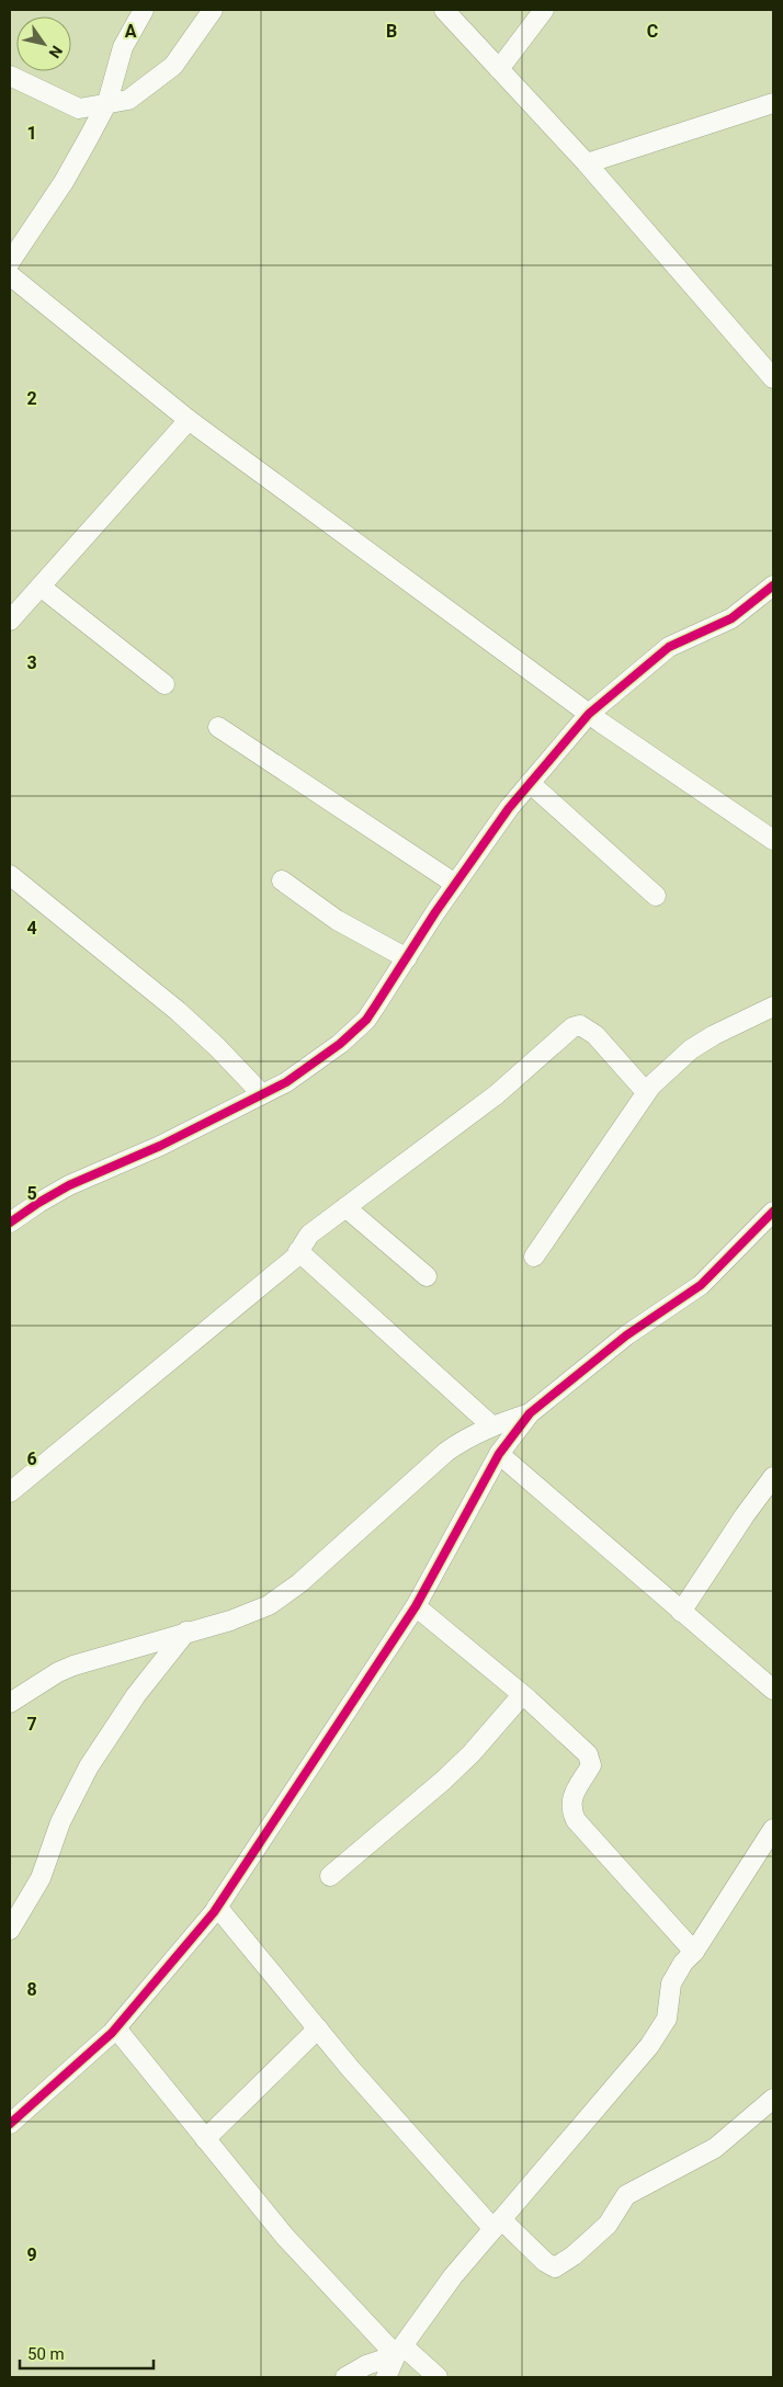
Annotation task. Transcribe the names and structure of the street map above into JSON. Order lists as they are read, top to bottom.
{
  "scale_bar": "50 m",
  "north": "bottom right",
  "grid": {
    "columns": ["A", "B", "C"],
    "rows": [
      "1",
      "2",
      "3",
      "4",
      "5",
      "6",
      "7",
      "8",
      "9"
    ]
  }
}
